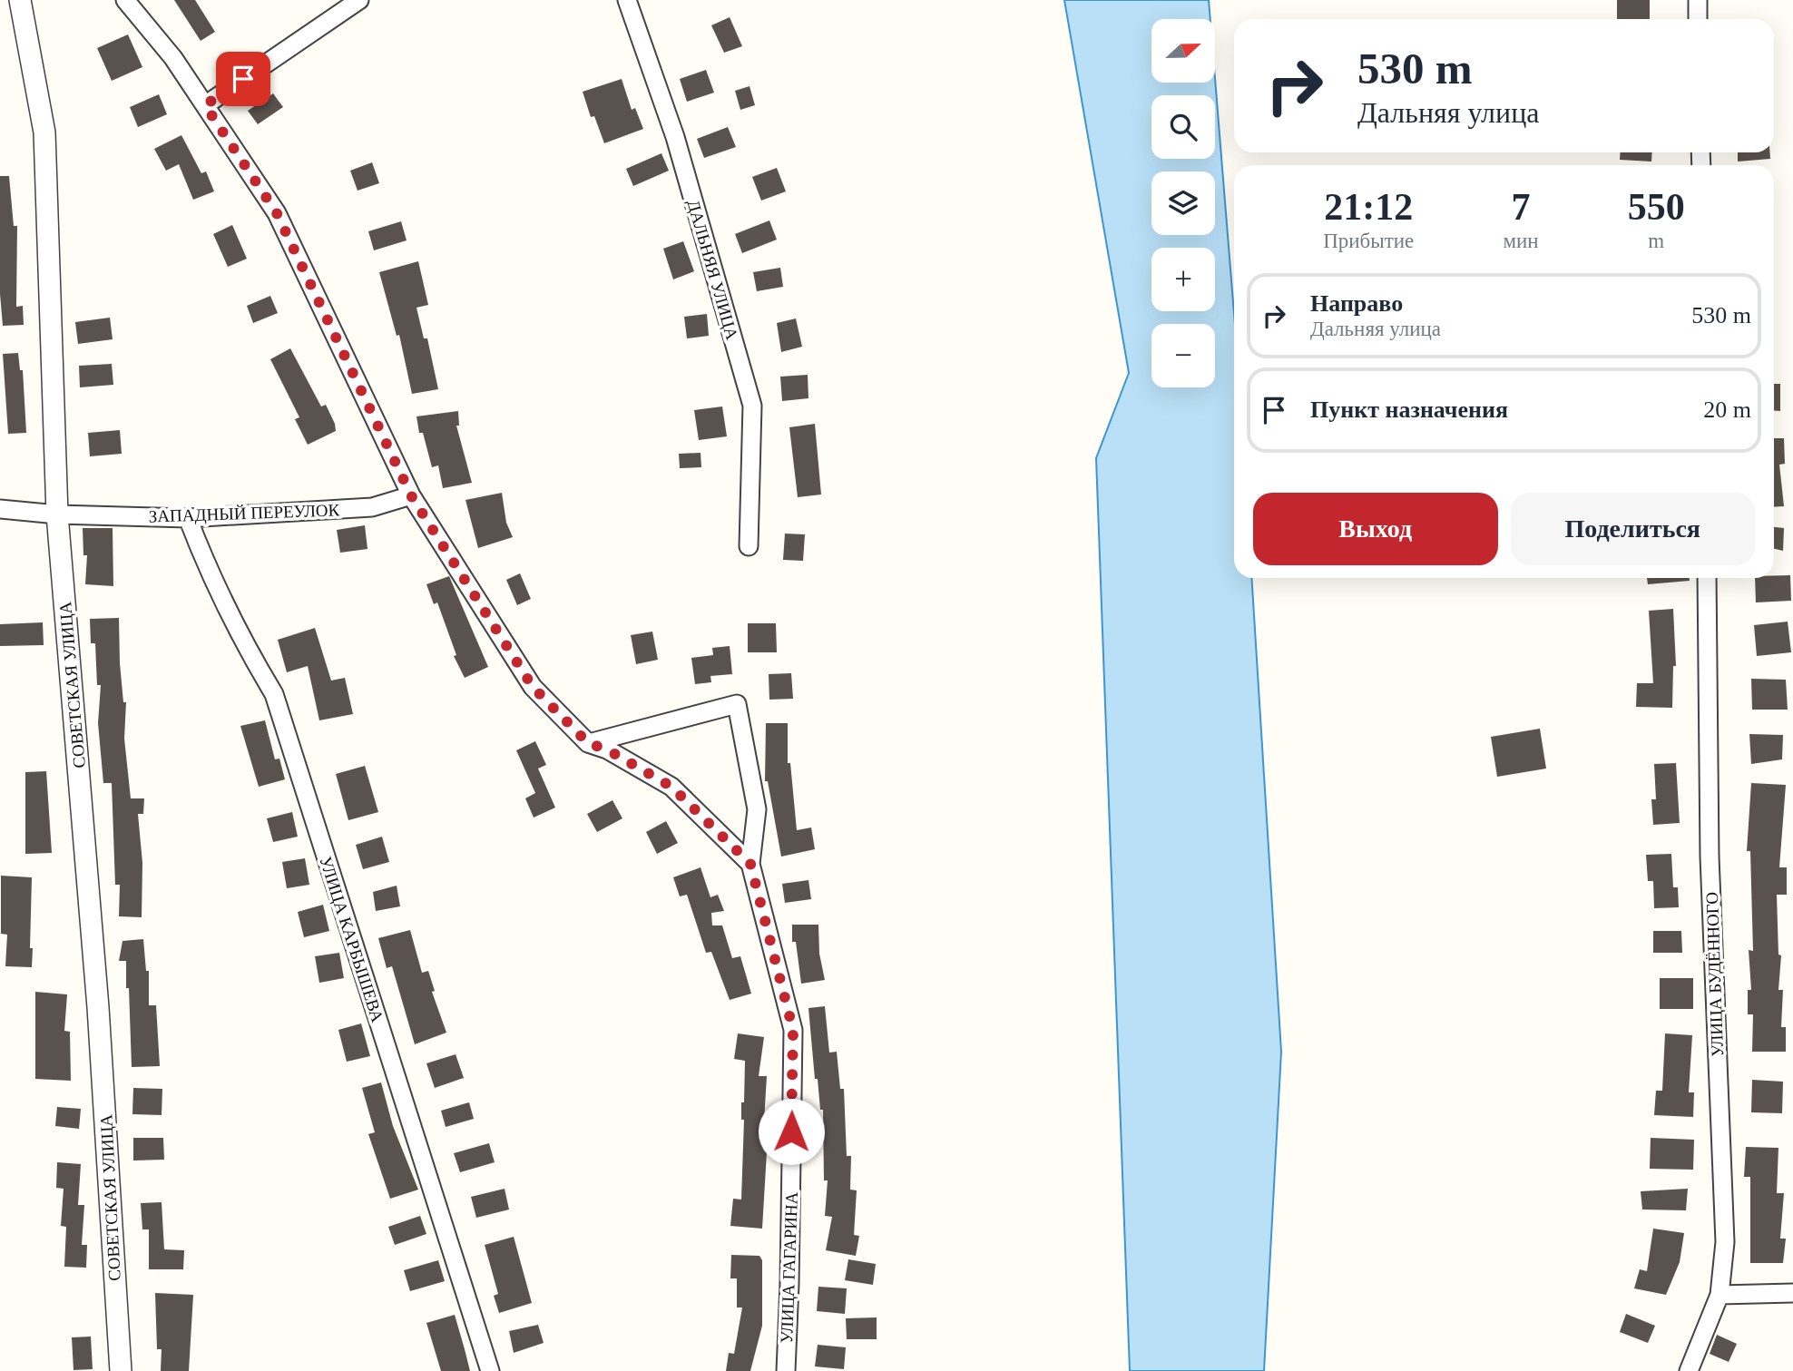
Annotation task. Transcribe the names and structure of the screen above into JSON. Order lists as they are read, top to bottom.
{
  "streets": {
    "street": [
      "ДАЛЬНЯЯ УЛИЦА",
      "ЗАПАДНЫЙ ПЕРЕУЛОК",
      "СОВЕТСКАЯ УЛИЦА",
      "УЛИЦА КАРБЫШЕВА",
      "УЛИЦА БУДЁННОГО",
      "УЛИЦА ГАГАРИНА"
    ]
  },
  "crossings": [
    ["ЗАПАДНЫЙ ПЕРЕУЛОК", "СОВЕТСКАЯ УЛИЦА"],
    ["ЗАПАДНЫЙ ПЕРЕУЛОК", "УЛИЦА КАРБЫШЕВА"]
  ],
  "north": "right",
  "page": {
    "map_buttons": ["+", "−"],
    "turn": ["530 m", "Дальняя улица"],
    "eta": [
      "21:12",
      "Прибытие",
      "7",
      "мин",
      "550",
      "m"
    ],
    "list": [
      {
        "name": "Направо",
        "note": "Дальняя улица",
        "value": "530 m"
      },
      {
        "name": "Пункт назначения",
        "value": "20 m"
      }
    ],
    "buttons": ["Выход", "Поделиться"]
  }
}
